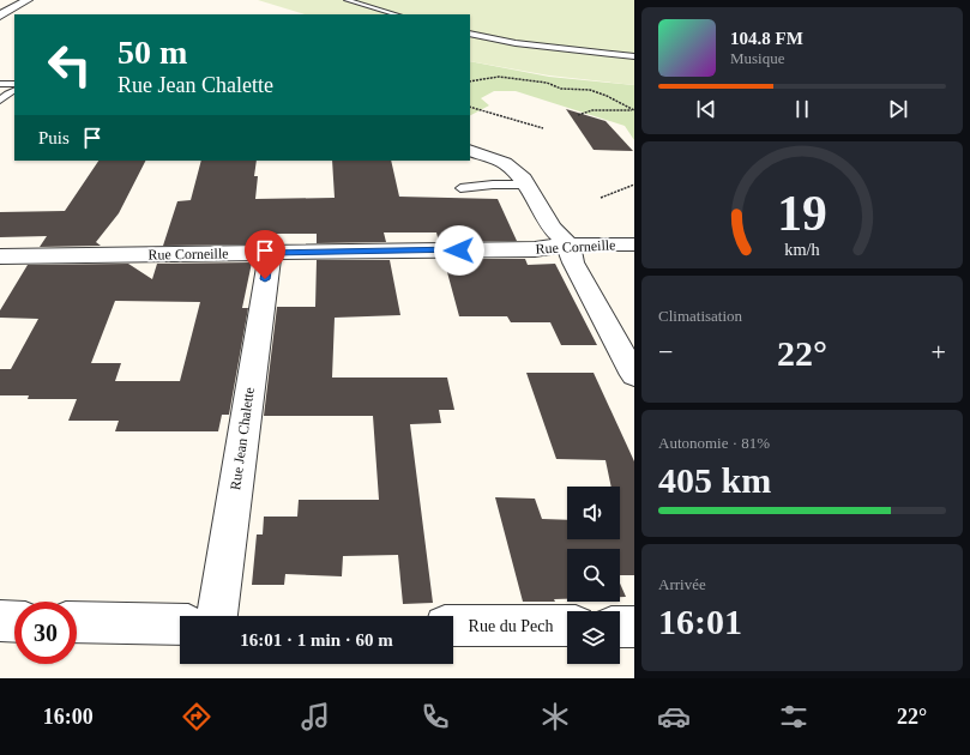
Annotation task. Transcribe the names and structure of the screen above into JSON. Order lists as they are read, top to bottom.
{
  "streets": {
    "street": ["Rue Corneille", "Rue Jean Chalette", "Rue du Pech"]
  },
  "crossings": [
    ["Rue Corneille", "Rue Jean Chalette"]
  ],
  "page": {
    "turn": ["50 m", "Rue Jean Chalette"],
    "song": ["104.8 FM", "Musique"],
    "then": "Puis",
    "tile": [
      "Climatisation",
      ["Autonomie · 81%", "405 km"],
      ["Arrivée", "16:01"]
    ],
    "heat": ["−", "22°", "+"],
    "limit": "30",
    "trip": "16:01 · 1 min · 60 m",
    "tabs": ["16:00", "22°"],
    "gauge": ["19", "km/h"]
  }
}
